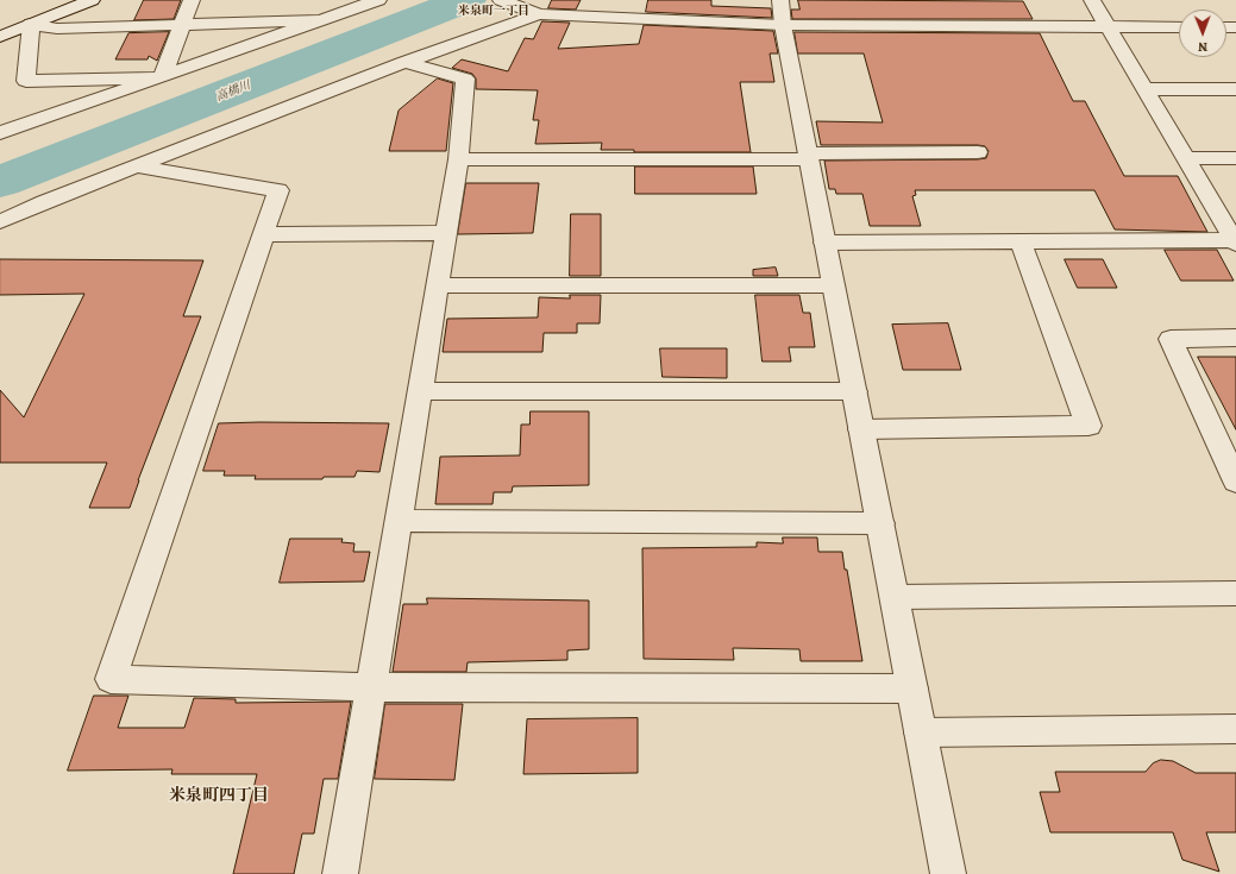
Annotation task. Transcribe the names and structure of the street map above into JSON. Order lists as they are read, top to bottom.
{
  "districts": ["米泉町一丁目", "米泉町四丁目"],
  "water": ["高橋川"],
  "north": "bottom"
}
